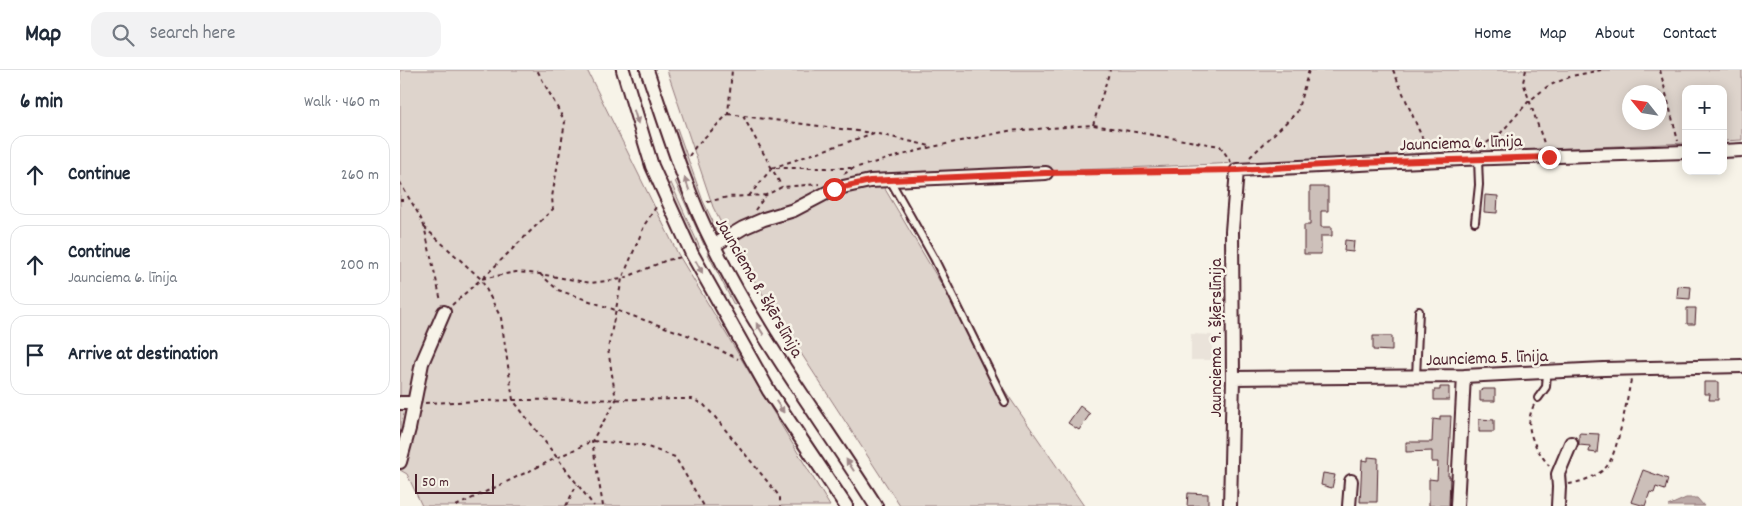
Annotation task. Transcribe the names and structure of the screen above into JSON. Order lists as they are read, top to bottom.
{
  "streets": {
    "street": [
      "Jaunciema 6. līnija",
      "Jaunciema 8. šķērslīnija",
      "Jaunciema 9. šķērslīnija",
      "Jaunciema 5. līnija"
    ]
  },
  "crossings": [
    ["Jaunciema 6. līnija", "Jaunciema 9. šķērslīnija"],
    ["Jaunciema 9. šķērslīnija", "Jaunciema 5. līnija"]
  ],
  "scale_bar": "50 m",
  "north": "top left",
  "page": {
    "header": "Map",
    "search": "Search here",
    "nav": [
      "Home",
      "Map",
      "About",
      "Contact"
    ],
    "heading": ["6 min", "Walk · 460 m"],
    "map_buttons": ["+", "−"],
    "list": [
      ["Continue", "260 m"],
      ["Continue", "Jaunciema 6. līnija", "200 m"],
      "Arrive at destination"
    ],
    "scale": "50 m"
  }
}
